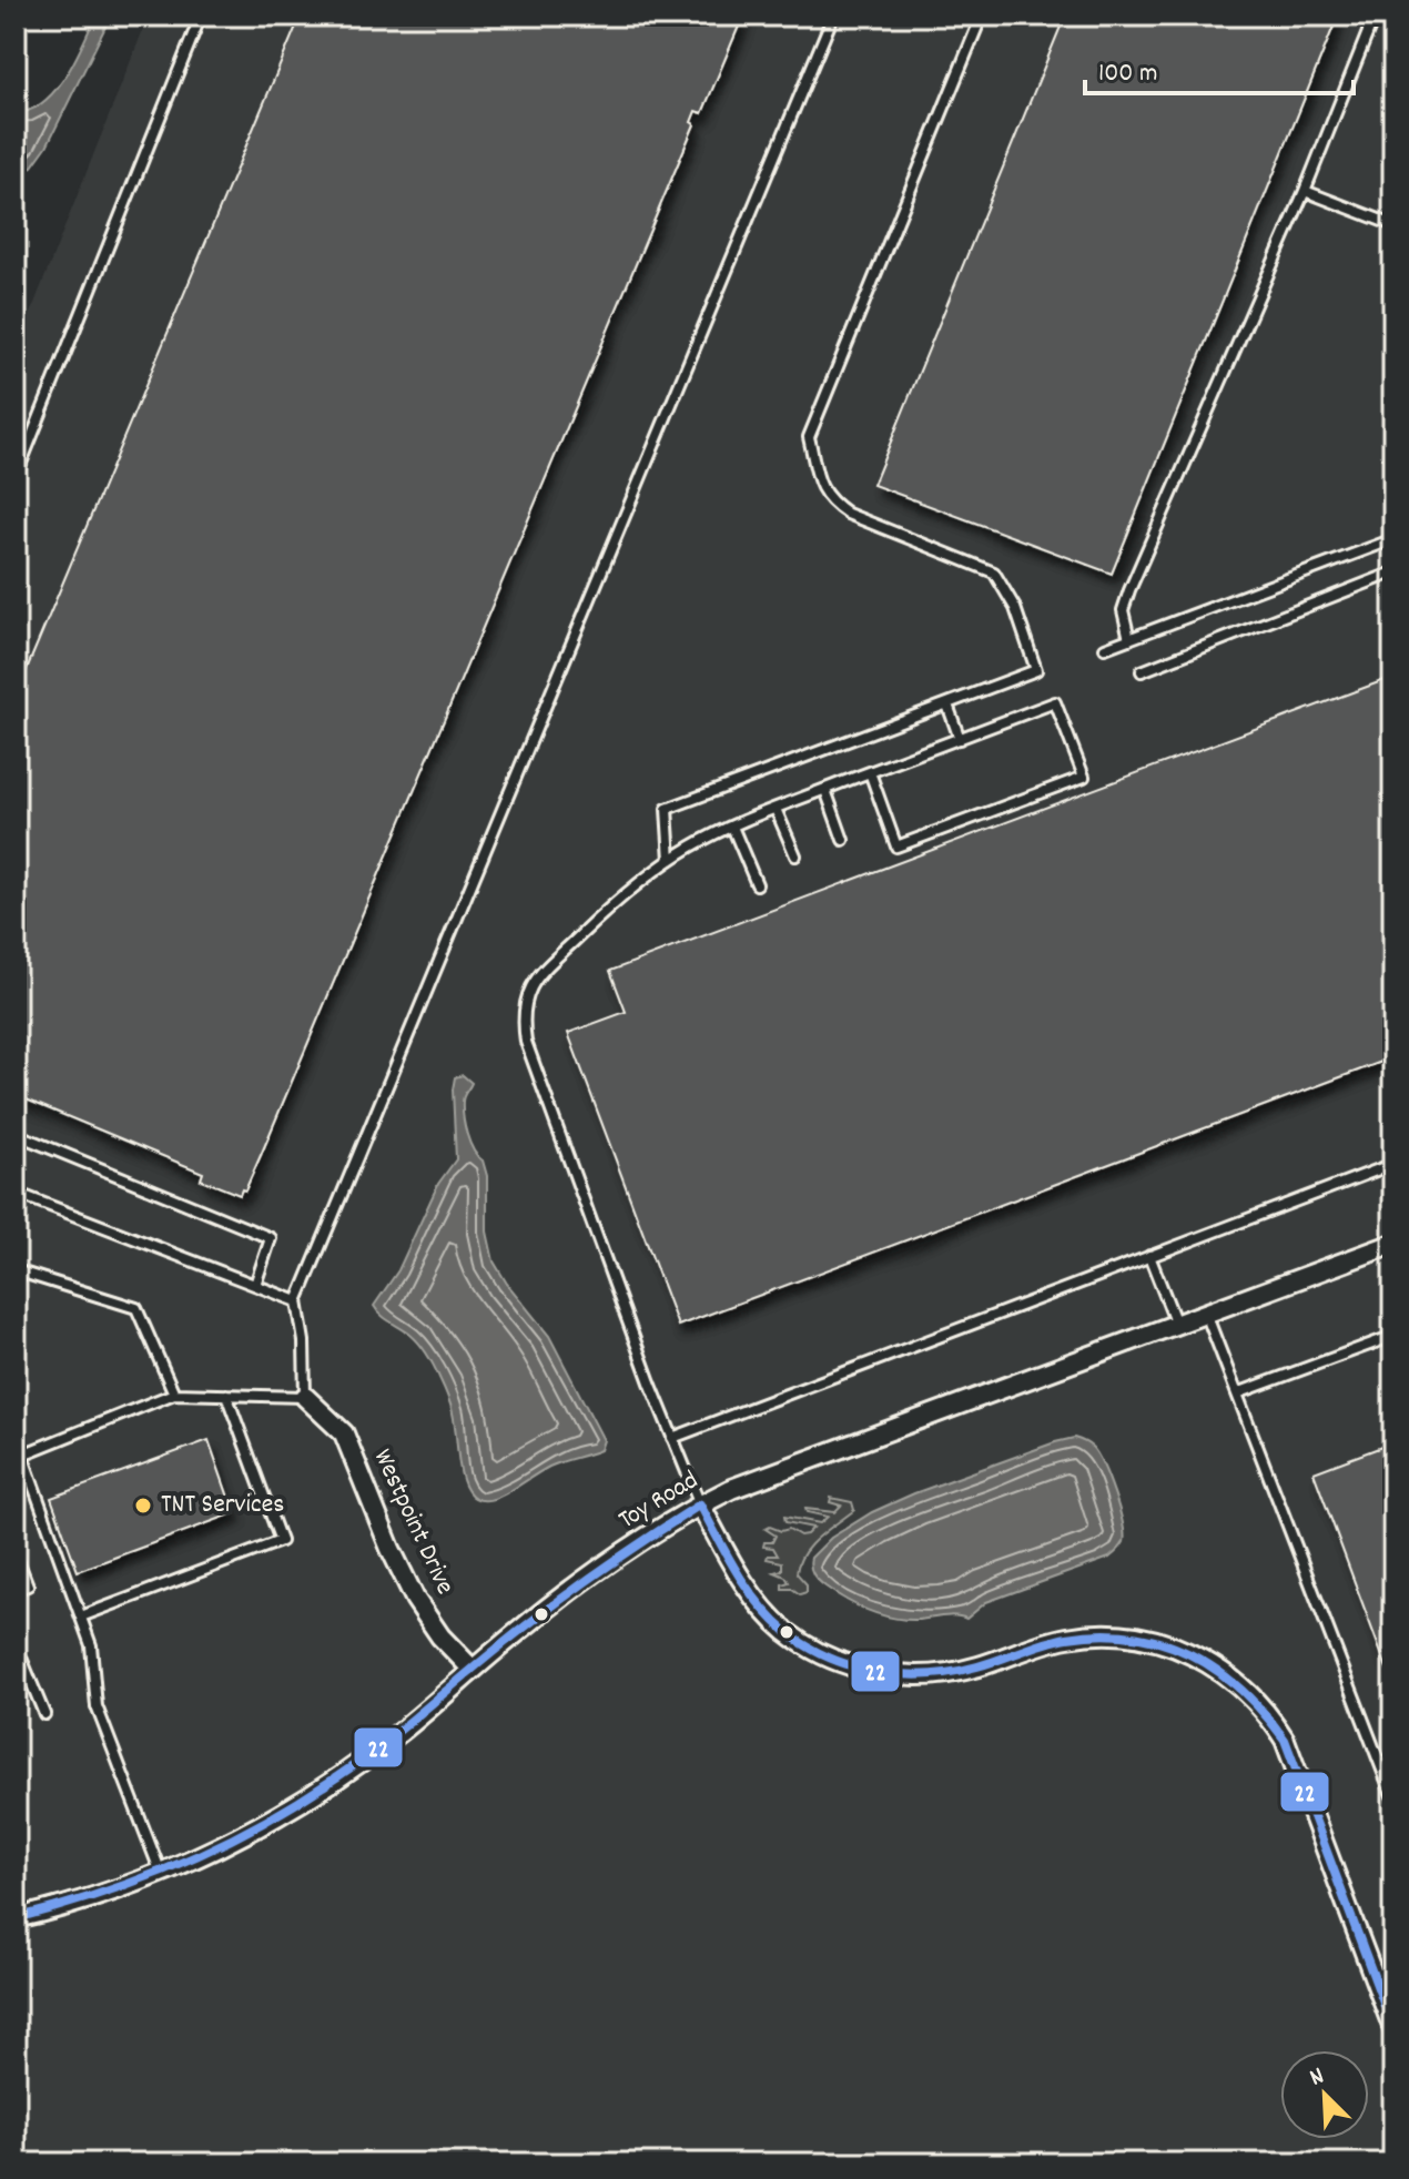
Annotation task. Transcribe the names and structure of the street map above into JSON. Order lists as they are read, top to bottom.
{
  "streets": {
    "street": ["Toy Road", "Westpoint Drive"]
  },
  "crossings": [
    ["Toy Road", "Westpoint Drive"]
  ],
  "places": ["TNT Services"],
  "lines": ["transit line 22"],
  "scale_bar": "100 m",
  "north": "top left"
}
